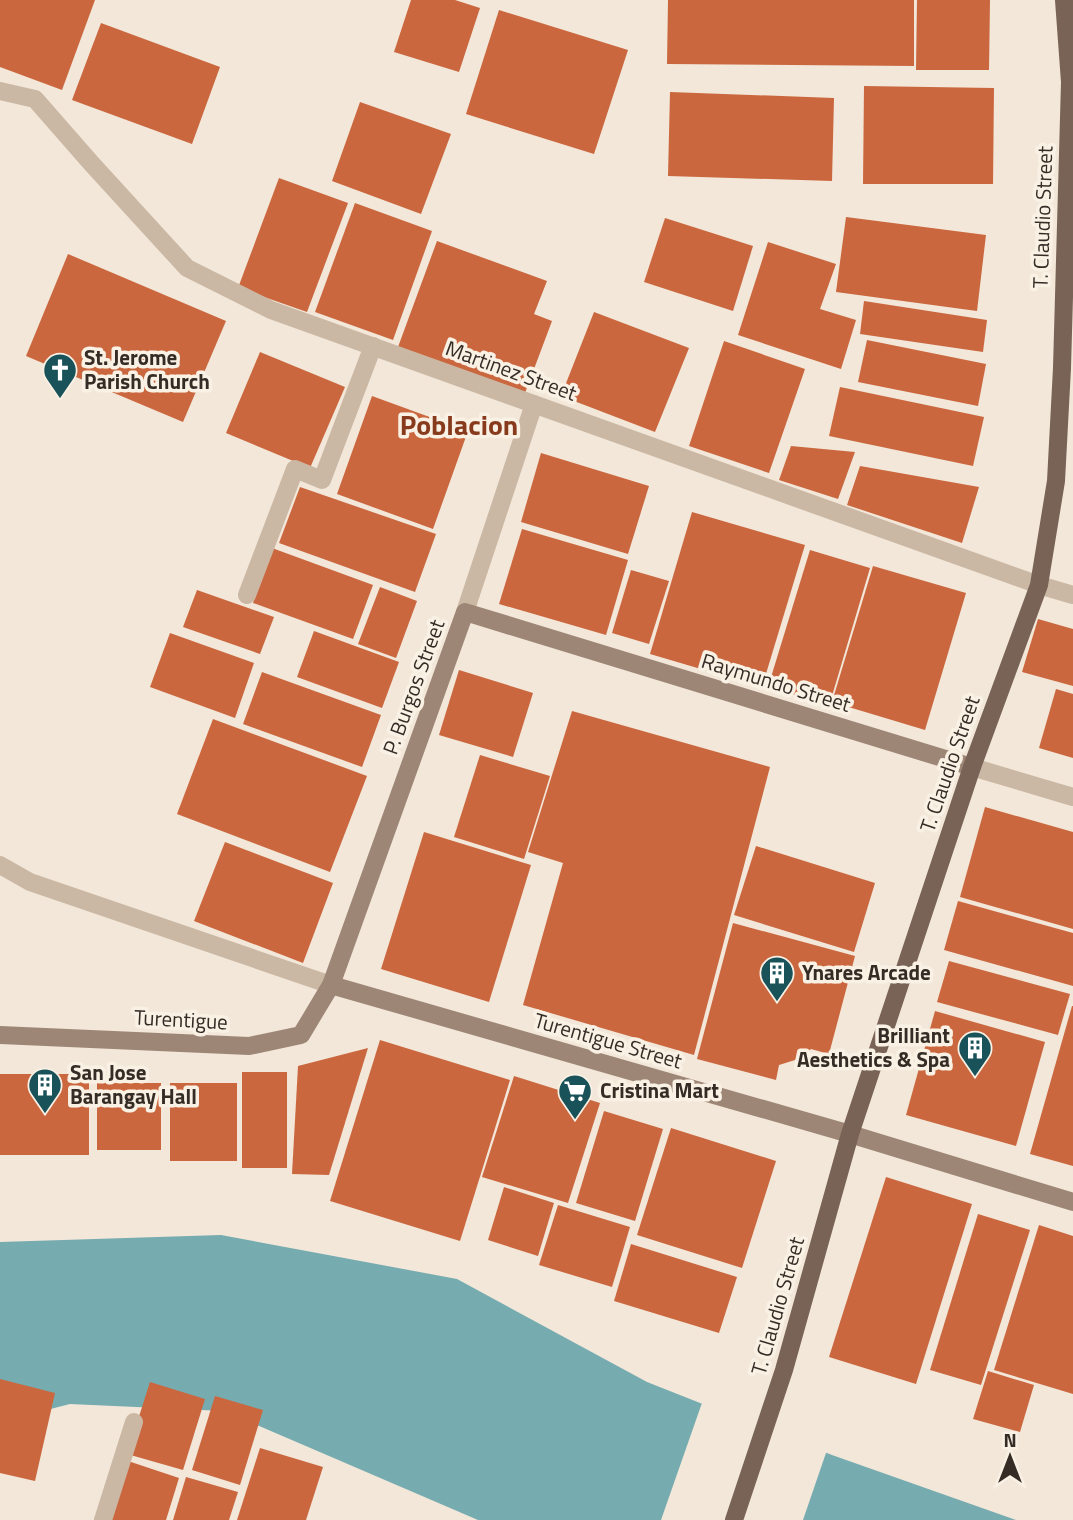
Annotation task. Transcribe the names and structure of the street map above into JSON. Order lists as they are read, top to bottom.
{
  "streets": {
    "main road": ["T. Claudio Street"],
    "street": [
      "Martinez Street",
      "Raymundo Street",
      "P. Burgos Street",
      "Turentigue",
      "Turentigue Street"
    ]
  },
  "crossings": [
    ["T. Claudio Street", "Martinez Street"],
    ["T. Claudio Street", "Raymundo Street"],
    ["T. Claudio Street", "Turentigue Street"],
    ["Martinez Street", "P. Burgos Street"],
    ["Raymundo Street", "P. Burgos Street"],
    ["P. Burgos Street", "Turentigue"],
    ["P. Burgos Street", "Turentigue Street"],
    ["Turentigue", "Turentigue Street"]
  ],
  "districts": ["Poblacion"],
  "places": {
    "church": ["St. Jerome Parish Church"],
    "building": ["Ynares Arcade", "Brilliant Aesthetics & Spa", "San Jose Barangay Hall"],
    "supermarket": ["Cristina Mart"]
  },
  "north": "top"
}
